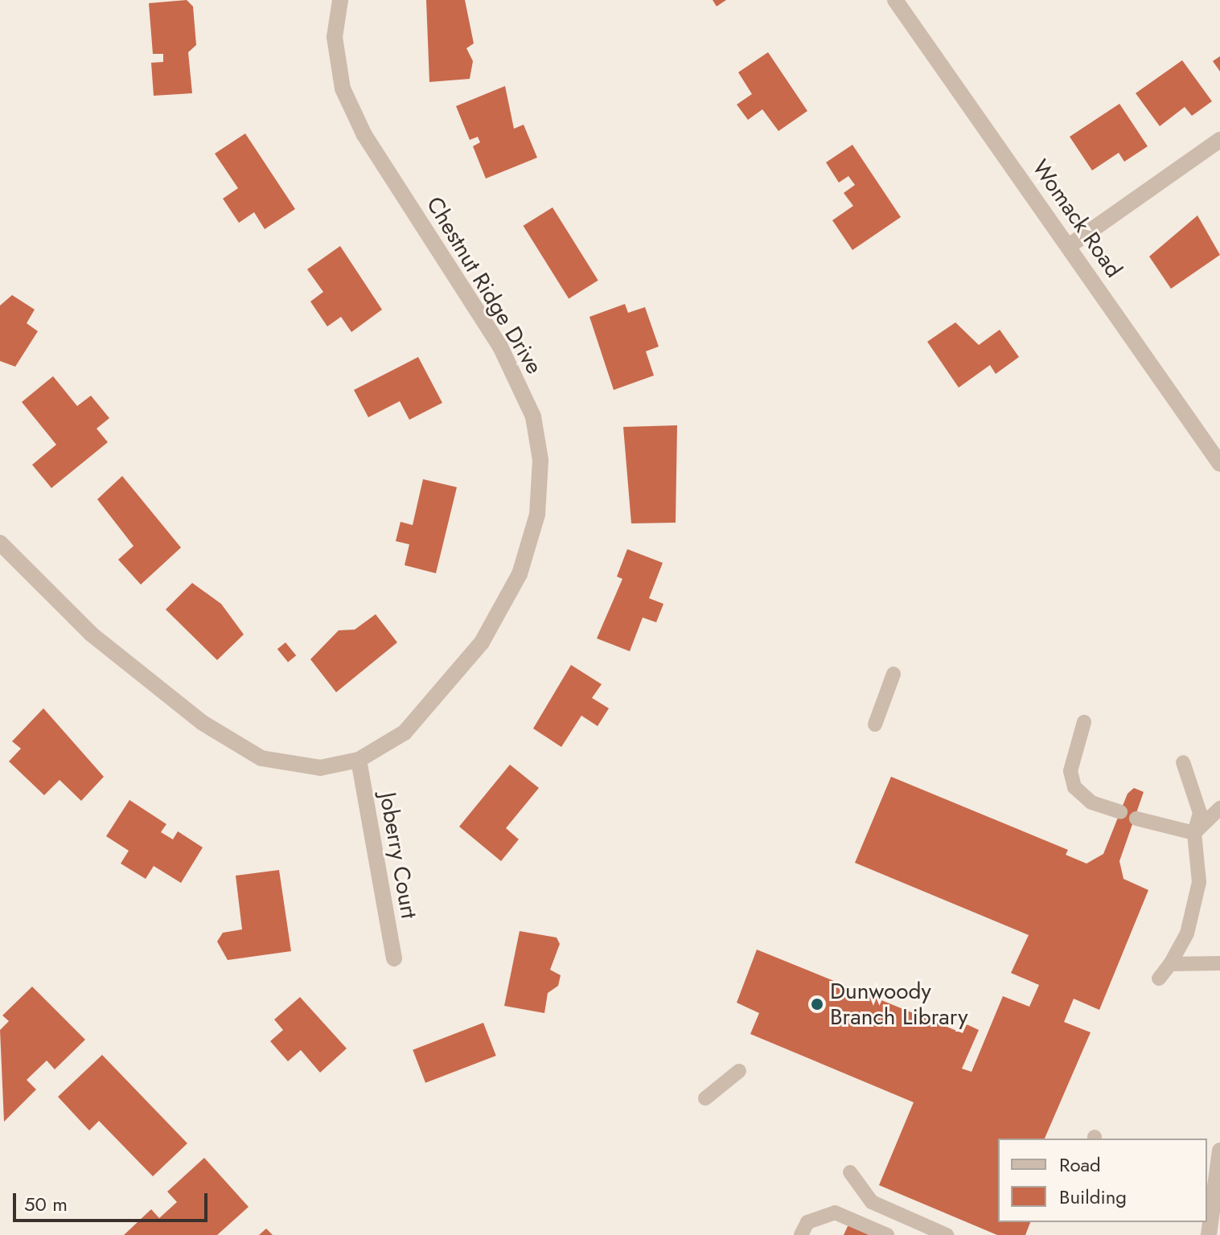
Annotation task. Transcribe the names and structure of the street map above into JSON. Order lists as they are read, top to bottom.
{
  "streets": {
    "street": ["Womack Road", "Chestnut Ridge Drive", "Joberry Court"]
  },
  "crossings": [
    ["Chestnut Ridge Drive", "Joberry Court"]
  ],
  "places": ["Dunwoody Branch Library"],
  "legend": ["Road", "Building"],
  "scale_bar": "50 m"
}
